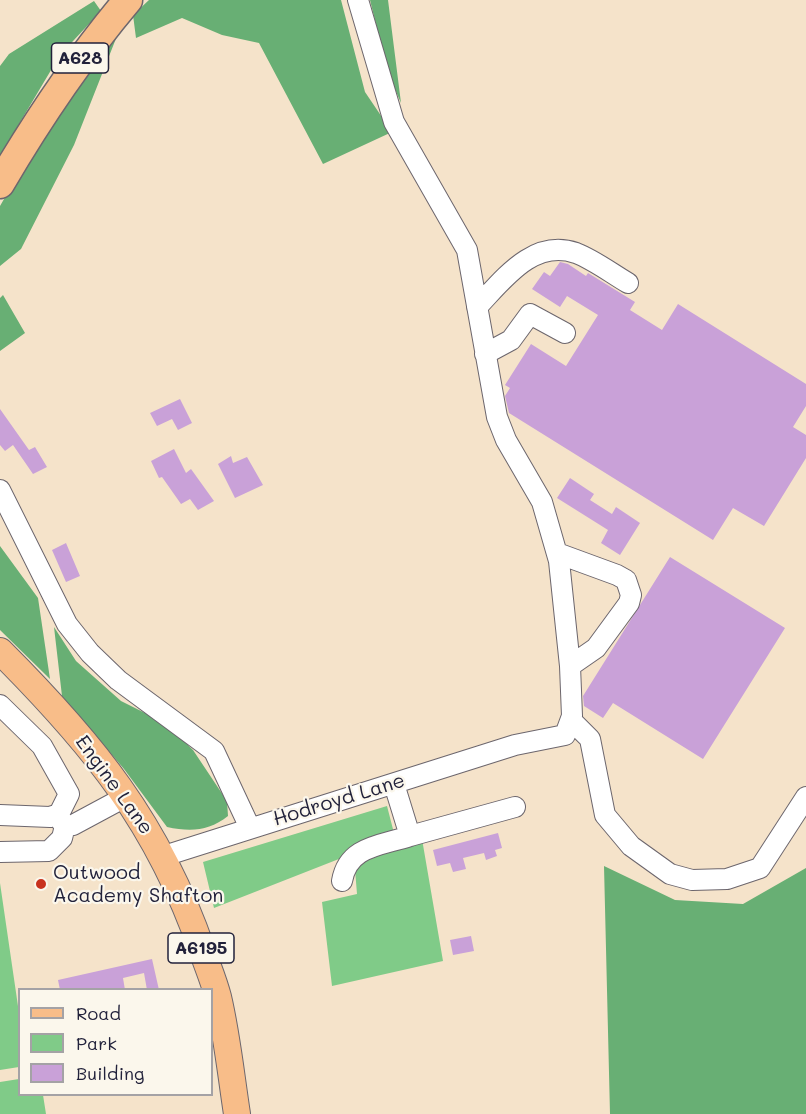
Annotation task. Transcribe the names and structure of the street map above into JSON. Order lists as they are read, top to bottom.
{
  "streets": {
    "highway": ["A628"],
    "main road": ["Engine Lane", "A6195"],
    "street": ["Hodroyd Lane"]
  },
  "crossings": [
    ["Engine Lane", "Hodroyd Lane"]
  ],
  "places": ["Outwood Academy Shafton"],
  "legend": ["Road", "Park", "Building"]
}
